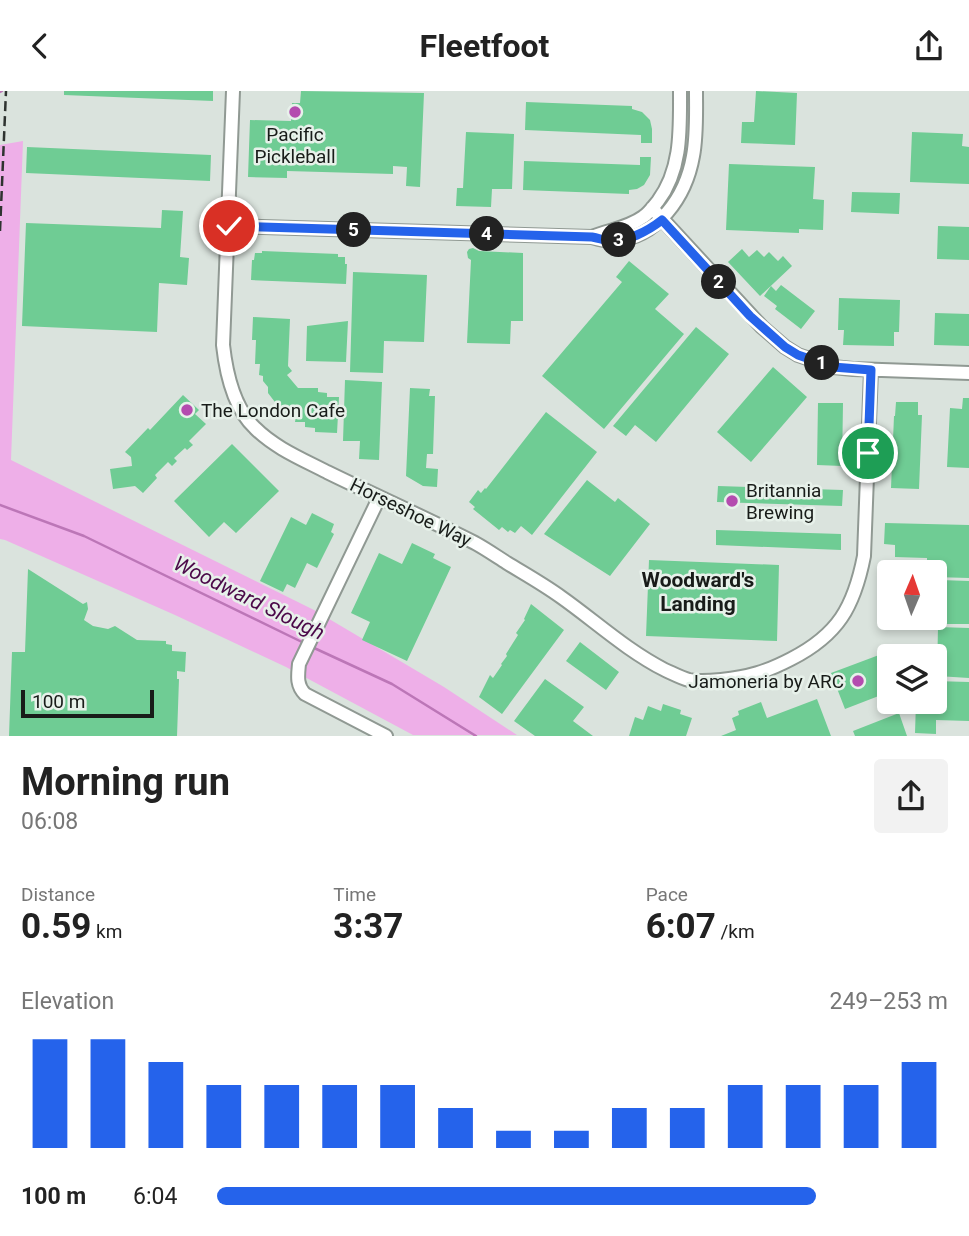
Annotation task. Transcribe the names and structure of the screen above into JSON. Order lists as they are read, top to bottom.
{
  "streets": {
    "street": ["Horseshoe Way"]
  },
  "districts": ["Woodward's Landing"],
  "water": ["Woodward Slough"],
  "places": [
    "Pacific Pickleball",
    "The London Cafe",
    "Britannia Brewing",
    "Jamoneria by ARC"
  ],
  "scale_bar": "100 m",
  "north": "top",
  "page": {
    "header": "Fleetfoot",
    "pins": [
      "5",
      "4",
      "3",
      "2",
      "1"
    ],
    "scale": "100 m",
    "heading": ["Morning run", "06:08"],
    "stats": [
      ["Distance", "0.59 km"],
      ["Time", "3:37"],
      ["Pace", "6:07 /km"]
    ],
    "chart": ["Elevation", "249–253 m"],
    "list": [
      {
        "name": "100 m",
        "note": "6:04"
      }
    ]
  }
}
